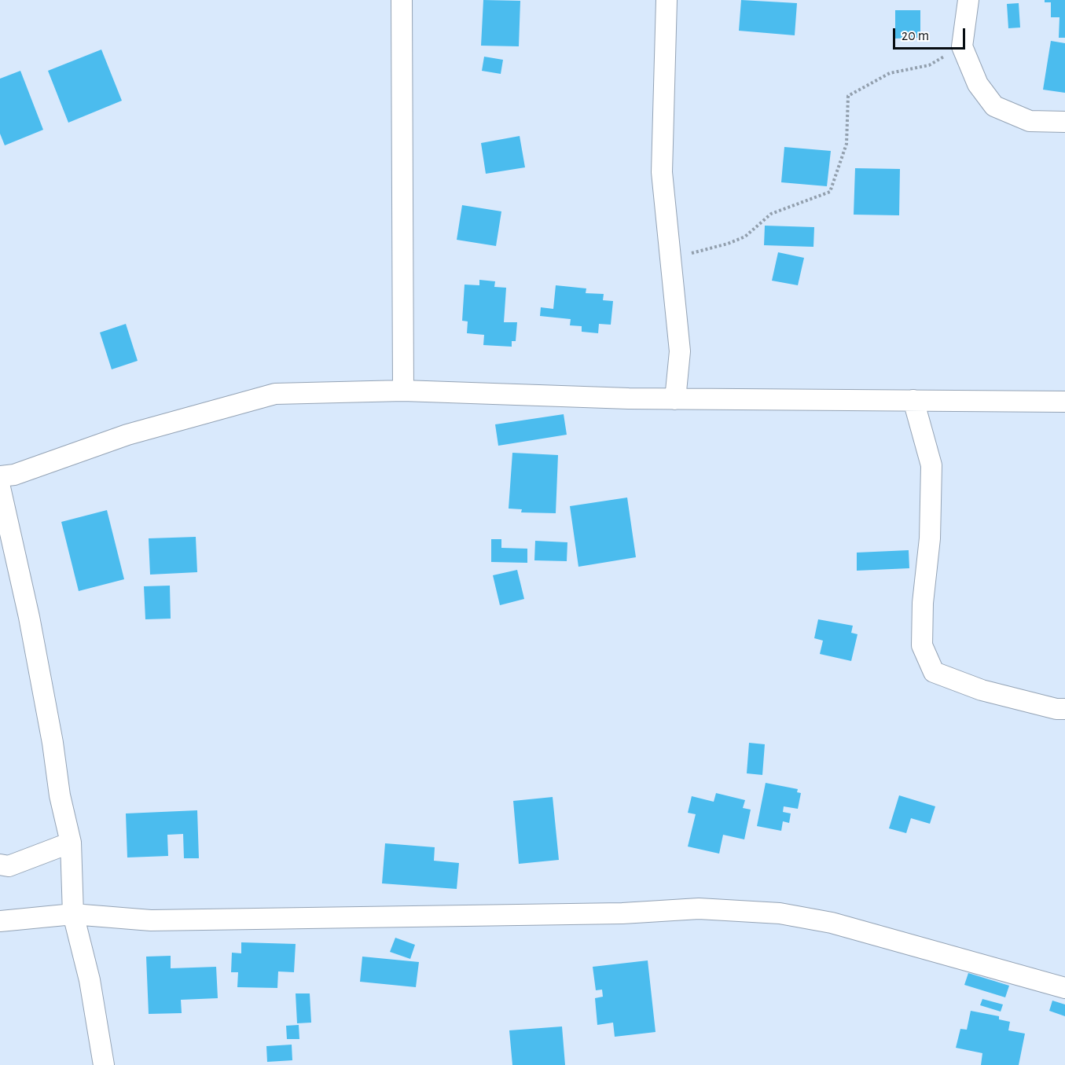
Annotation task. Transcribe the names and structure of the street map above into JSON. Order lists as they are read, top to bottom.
{
  "scale_bar": "20 m"
}
